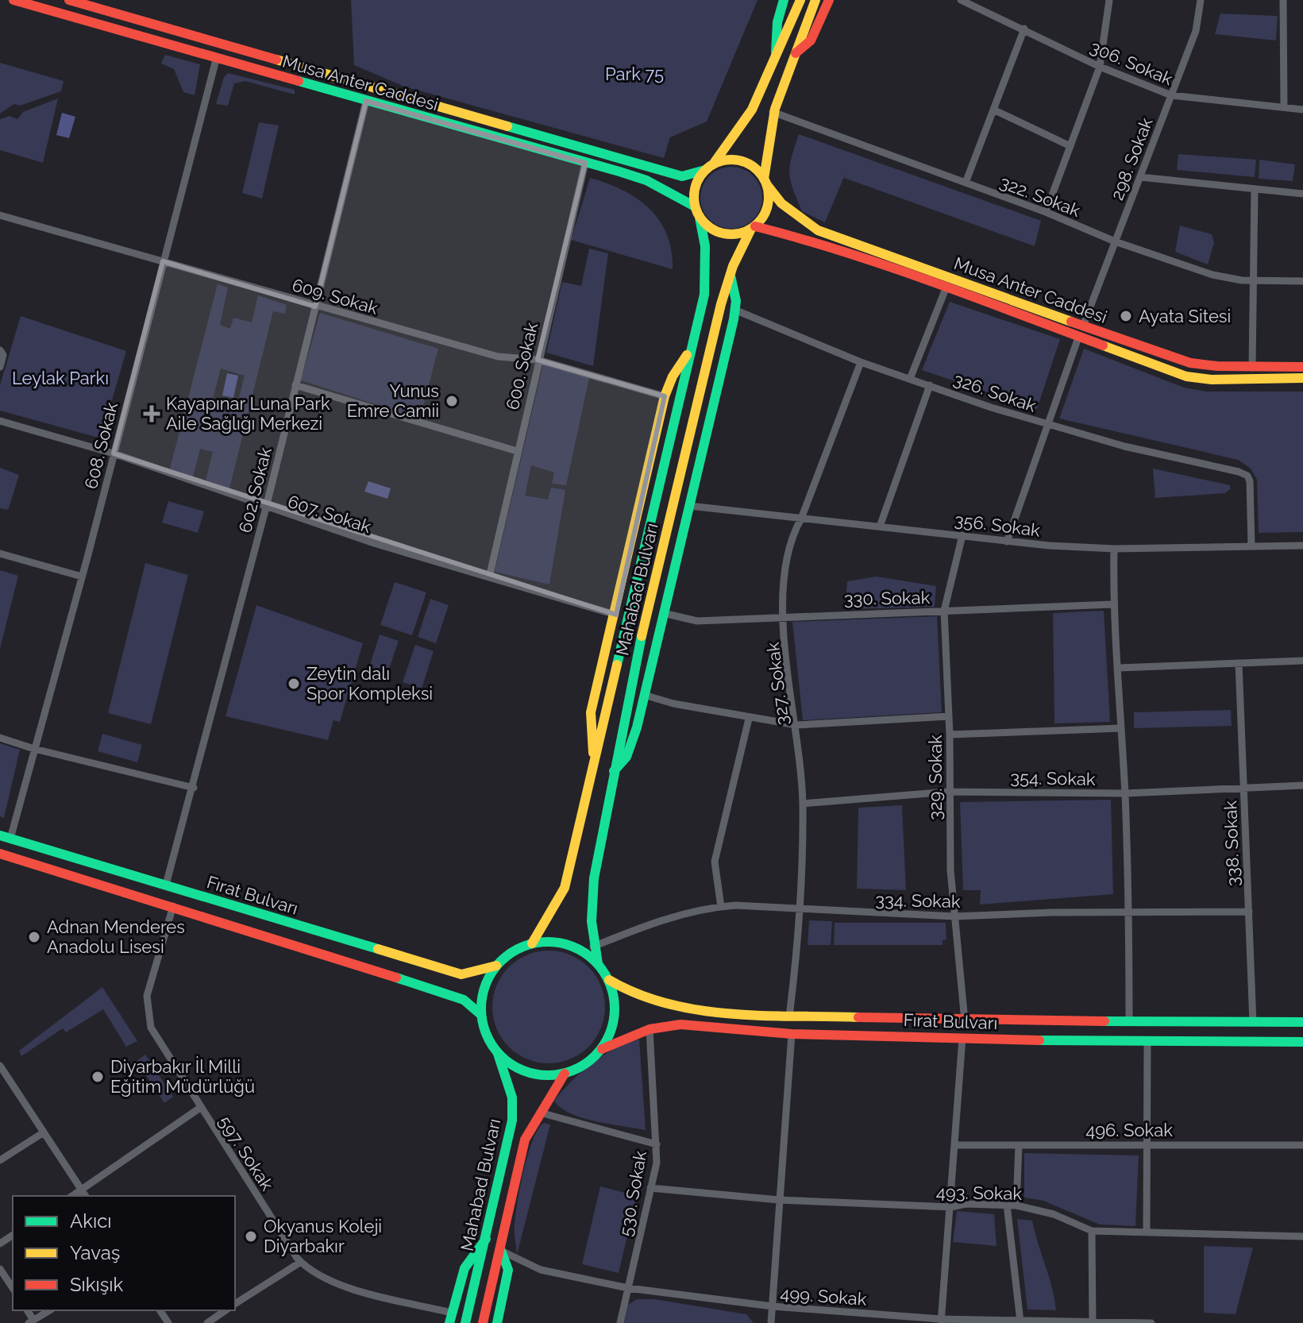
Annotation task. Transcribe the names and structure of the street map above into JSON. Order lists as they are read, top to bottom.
{
  "streets": {
    "main road": ["Musa Anter Caddesi", "Mahabad Bulvarı", "Fırat Bulvarı"],
    "street": [
      "306. Sokak",
      "298. Sokak",
      "322. Sokak",
      "609. Sokak",
      "600. Sokak",
      "326. Sokak",
      "608. Sokak",
      "602. Sokak",
      "607. Sokak",
      "356. Sokak",
      "330. Sokak",
      "327. Sokak",
      "329. Sokak",
      "354. Sokak",
      "338. Sokak",
      "334. Sokak",
      "496. Sokak",
      "597. Sokak",
      "493. Sokak",
      "530. Sokak",
      "499. Sokak"
    ]
  },
  "crossings": [
    ["306. Sokak", "298. Sokak"],
    ["Musa Anter Caddesi", "298. Sokak"],
    ["Musa Anter Caddesi", "600. Sokak"],
    ["Musa Anter Caddesi", "608. Sokak"],
    ["Musa Anter Caddesi", "602. Sokak"],
    ["Musa Anter Caddesi", "Mahabad Bulvarı"],
    ["298. Sokak", "322. Sokak"],
    ["609. Sokak", "600. Sokak"],
    ["609. Sokak", "608. Sokak"],
    ["609. Sokak", "602. Sokak"],
    ["600. Sokak", "607. Sokak"],
    ["326. Sokak", "356. Sokak"],
    ["326. Sokak", "327. Sokak"],
    ["608. Sokak", "607. Sokak"],
    ["608. Sokak", "Fırat Bulvarı"],
    ["602. Sokak", "607. Sokak"],
    ["602. Sokak", "Fırat Bulvarı"],
    ["356. Sokak", "327. Sokak"],
    ["356. Sokak", "329. Sokak"],
    ["Mahabad Bulvarı", "Fırat Bulvarı"],
    ["Mahabad Bulvarı", "334. Sokak"],
    ["Mahabad Bulvarı", "499. Sokak"],
    ["330. Sokak", "327. Sokak"],
    ["330. Sokak", "329. Sokak"],
    ["327. Sokak", "354. Sokak"],
    ["327. Sokak", "Fırat Bulvarı"],
    ["327. Sokak", "334. Sokak"],
    ["329. Sokak", "354. Sokak"],
    ["329. Sokak", "Fırat Bulvarı"],
    ["329. Sokak", "334. Sokak"],
    ["354. Sokak", "338. Sokak"],
    ["338. Sokak", "Fırat Bulvarı"],
    ["338. Sokak", "334. Sokak"],
    ["Fırat Bulvarı", "597. Sokak"],
    ["Fırat Bulvarı", "530. Sokak"],
    ["493. Sokak", "530. Sokak"],
    ["530. Sokak", "499. Sokak"]
  ],
  "parks": ["Park 75", "Leylak Parkı"],
  "places": {
    "other": [
      "Ayata Sitesi",
      "Yunus Emre Camii",
      "Zeytin dalı Spor Kompleksi",
      "Adnan Menderes Anadolu Lisesi",
      "Diyarbakır İl Milli Eğitim Müdürlüğü",
      "Okyanus Koleji Diyarbakır"
    ],
    "health": ["Kayapınar Luna Park Aile Sağlığı Merkezi"]
  },
  "legend": ["Akıcı", "Yavaş", "Sıkışık"]
}
